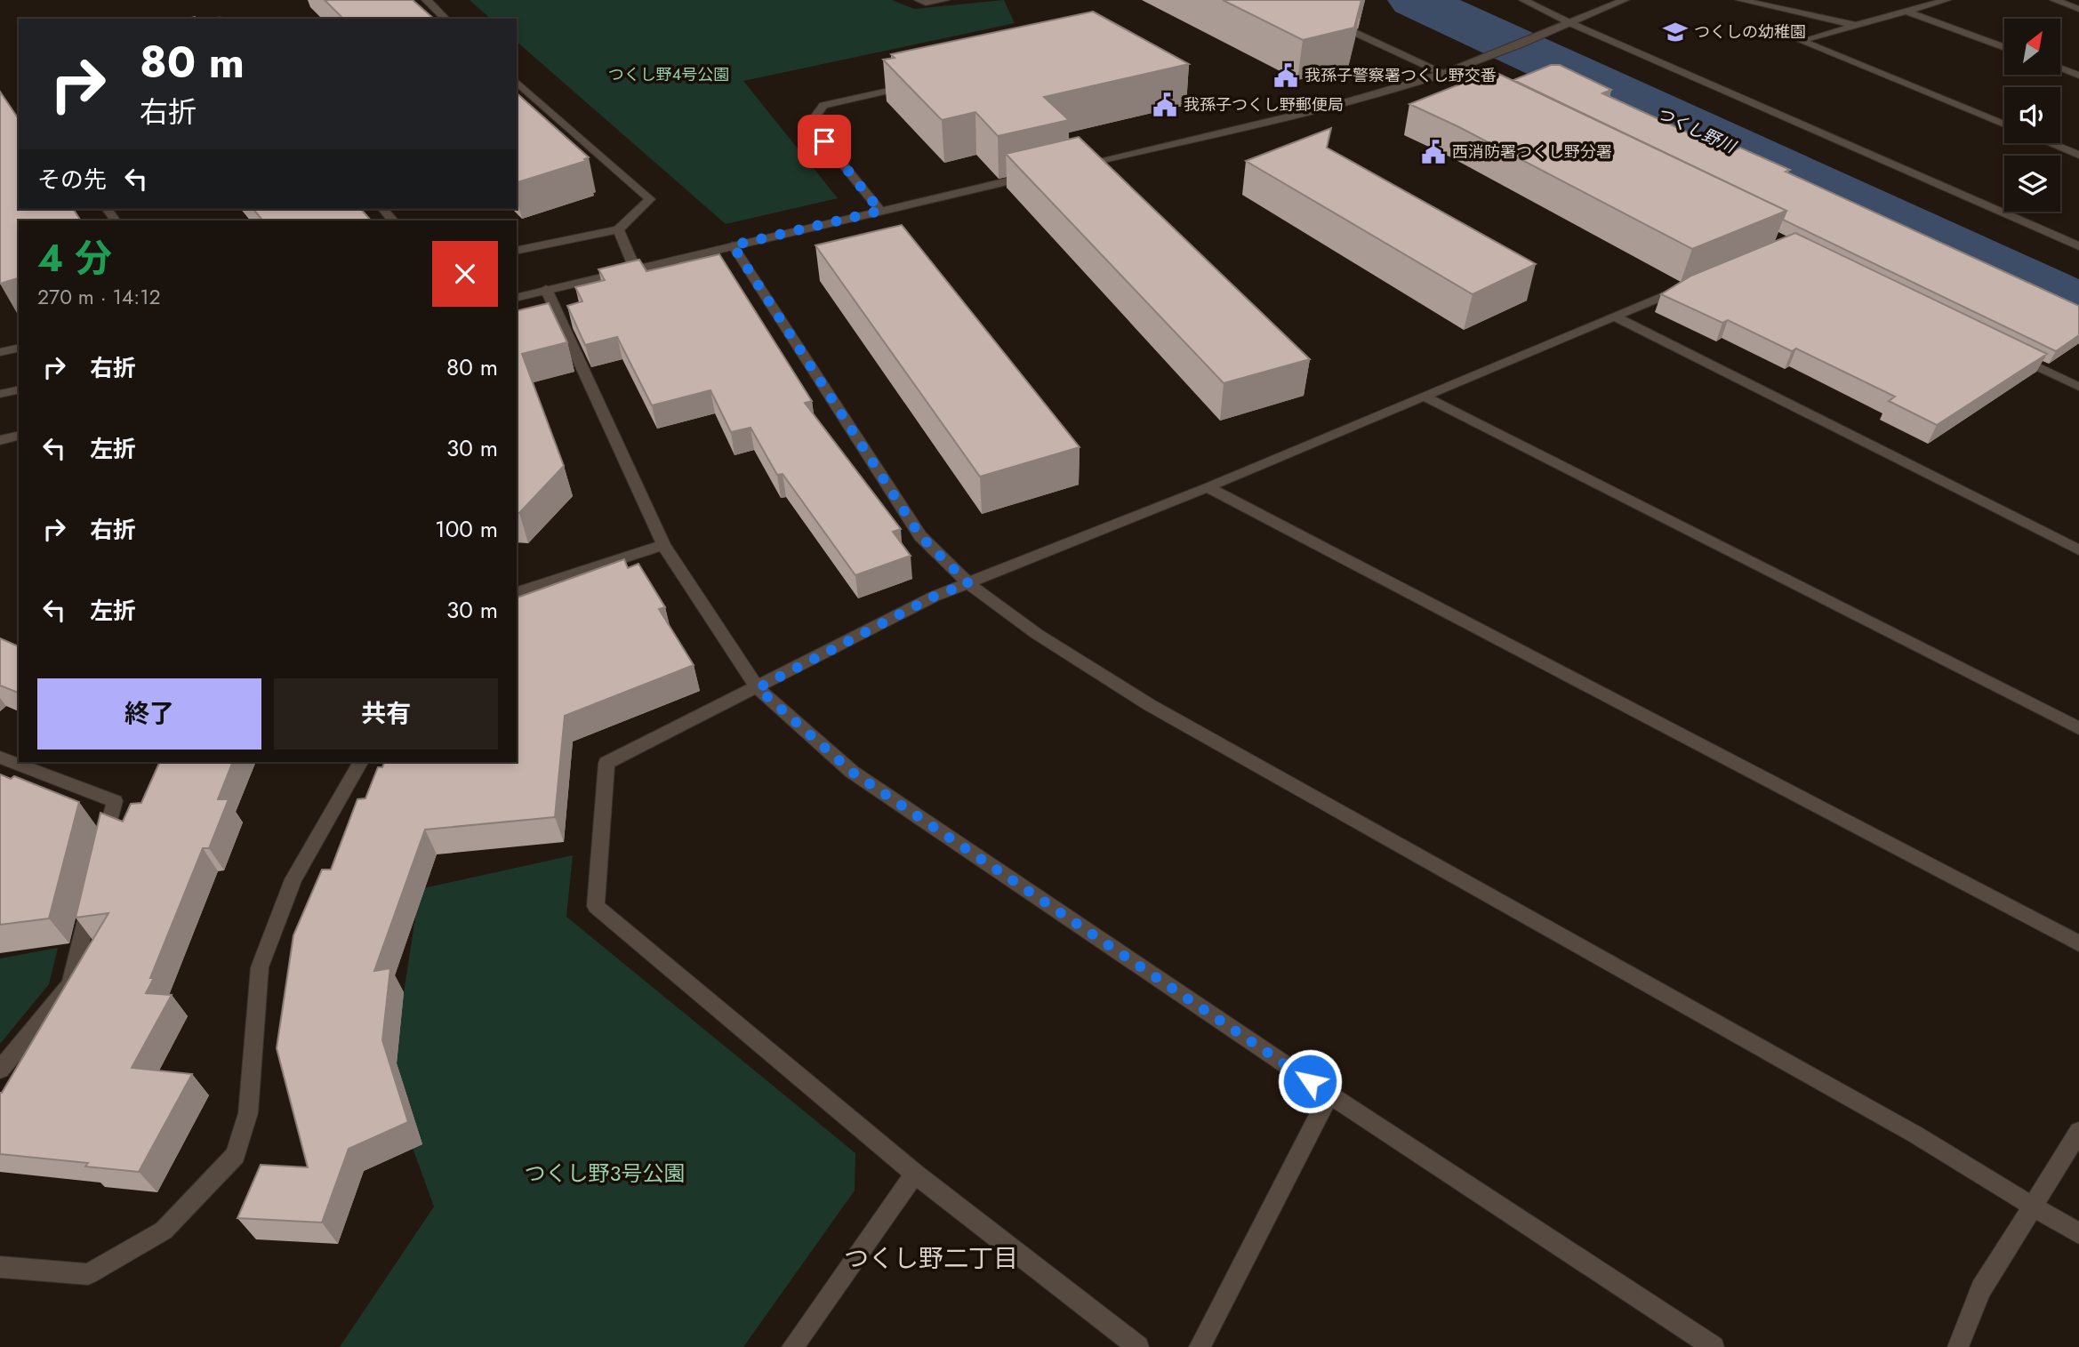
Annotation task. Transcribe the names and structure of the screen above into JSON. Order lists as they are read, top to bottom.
{
  "districts": ["つくし野二丁目"],
  "water": ["つくし野川"],
  "parks": ["つくし野4号公園", "つくし野3号公園"],
  "places": {
    "school or university": ["つくしの幼稚園"],
    "public building": ["我孫子警察署つくし野交番", "我孫子つくし野郵便局", "西消防署つくし野分署"]
  },
  "north": "top right",
  "page": {
    "turn": ["80 m", "右折"],
    "then": "その先",
    "heading": ["4 分", "270 m · 14:12"],
    "list": [
      {
        "name": "右折",
        "value": "80 m"
      },
      {
        "name": "左折",
        "value": "30 m"
      },
      {
        "name": "右折",
        "value": "100 m"
      },
      {
        "name": "左折",
        "value": "30 m"
      }
    ],
    "buttons": ["終了", "共有"]
  }
}
